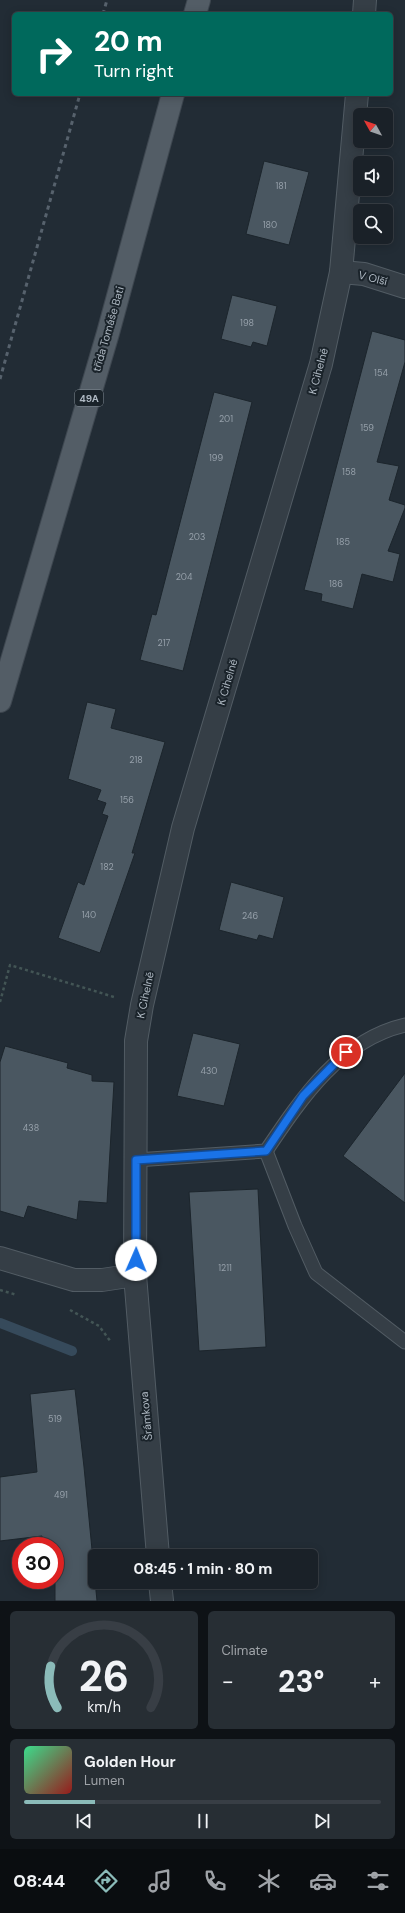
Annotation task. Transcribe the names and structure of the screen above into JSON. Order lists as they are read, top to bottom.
{
  "streets": {
    "main road": ["třída Tomáše Bati", "49A"],
    "street": ["V Olší", "K Cihelně", "Šrámkova"]
  },
  "crossings": [
    ["V Olší", "K Cihelně"],
    ["K Cihelně", "Šrámkova"]
  ],
  "house_numbers": [
    "181",
    "180",
    "198",
    "154",
    "201",
    "159",
    "199",
    "158",
    "203",
    "185",
    "204",
    "186",
    "217",
    "218",
    "156",
    "182",
    "140",
    "246",
    "430",
    "438",
    "1211",
    "519",
    "491"
  ],
  "north": "top left",
  "page": {
    "turn": ["20 m", "Turn right"],
    "limit": "30",
    "trip": "08:45 · 1 min · 80 m",
    "tile": "Climate",
    "heat": ["−", "23°", "+"],
    "song": ["Golden Hour", "Lumen"],
    "tabs": "08:44",
    "gauge": ["26", "km/h"]
  }
}
